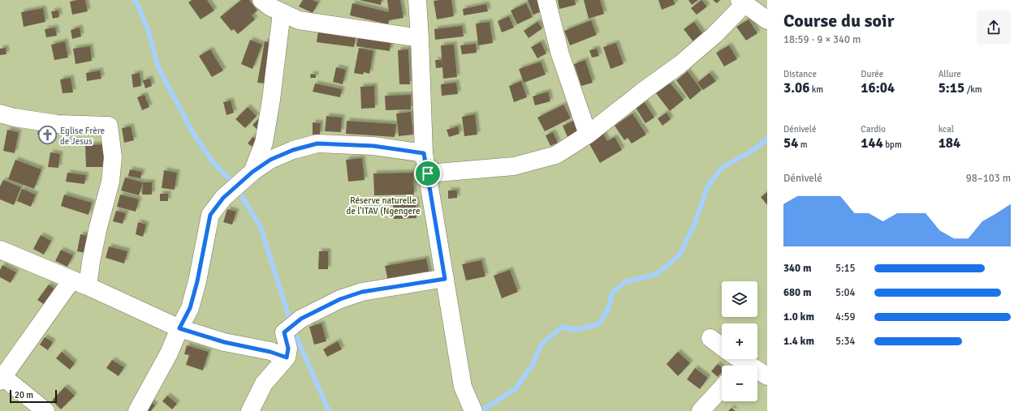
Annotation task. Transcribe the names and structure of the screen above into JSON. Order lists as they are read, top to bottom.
{
  "parks": ["Réserve naturelle de l'ITAV (Ngengere"],
  "places": {
    "church": ["Eglise Frère de Jesus"]
  },
  "scale_bar": "20 m",
  "page": {
    "heading": ["Course du soir", "18:59 · 9 × 340 m"],
    "stats": [
      ["Distance", "3.06 km"],
      ["Durée", "16:04"],
      ["Allure", "5:15 /km"],
      ["Dénivelé", "54 m"],
      ["Cardio", "144 bpm"],
      ["kcal", "184"]
    ],
    "chart": ["Dénivelé", "98–103 m"],
    "list": [
      {
        "name": "340 m",
        "note": "5:15"
      },
      {
        "name": "680 m",
        "note": "5:04"
      },
      {
        "name": "1.0 km",
        "note": "4:59"
      },
      {
        "name": "1.4 km",
        "note": "5:34"
      }
    ],
    "map_buttons": ["+", "−"],
    "scale": "20 m"
  }
}
